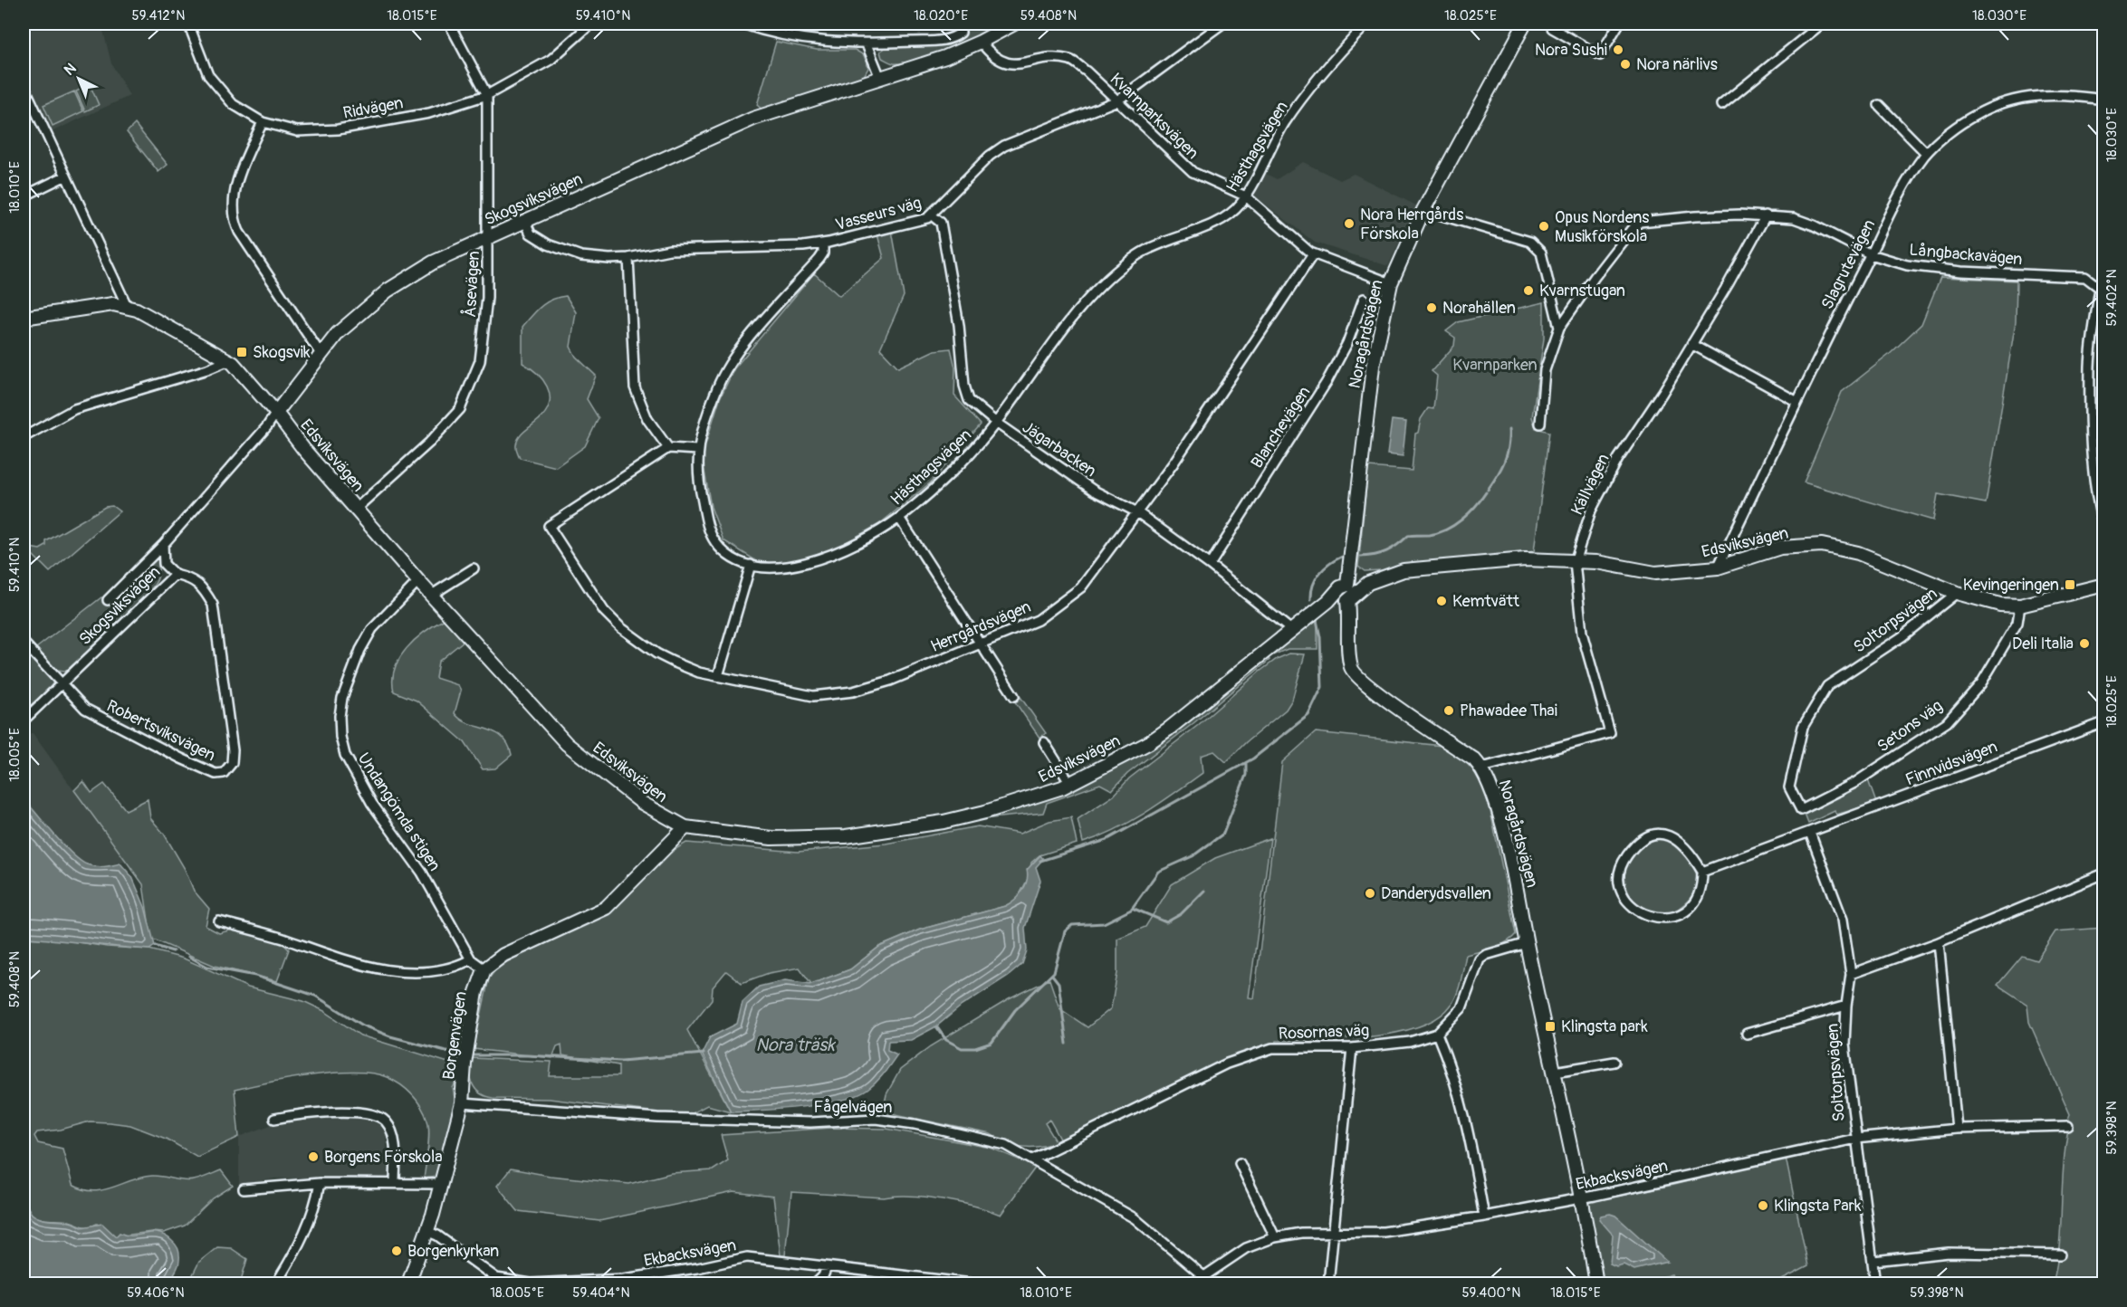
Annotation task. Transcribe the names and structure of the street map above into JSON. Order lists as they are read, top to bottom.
{
  "streets": {
    "street": [
      "Ridvägen",
      "Kvarnparksvägen",
      "Hästhagsvägen",
      "Skogsviksvägen",
      "Vasseurs väg",
      "Långbackavägen",
      "Slagrutevägen",
      "Åsevägen",
      "Noragårdsvägen",
      "Blanchevägen",
      "Jägarbacken",
      "Edsviksvägen",
      "Källvägen",
      "Soltorpsvägen",
      "Herrgårdsvägen",
      "Setons väg",
      "Robertsviksvägen",
      "Finnvidsvägen",
      "Undangömda stigen",
      "Rosornas väg",
      "Borgenvägen",
      "Fågelvägen",
      "Ekbacksvägen"
    ]
  },
  "crossings": [
    ["Ridvägen", "Åsevägen"],
    ["Kvarnparksvägen", "Hästhagsvägen"],
    ["Kvarnparksvägen", "Skogsviksvägen"],
    ["Kvarnparksvägen", "Vasseurs väg"],
    ["Kvarnparksvägen", "Noragårdsvägen"],
    ["Kvarnparksvägen", "Herrgårdsvägen"],
    ["Hästhagsvägen", "Vasseurs väg"],
    ["Hästhagsvägen", "Jägarbacken"],
    ["Skogsviksvägen", "Vasseurs väg"],
    ["Skogsviksvägen", "Åsevägen"],
    ["Skogsviksvägen", "Edsviksvägen"],
    ["Skogsviksvägen", "Robertsviksvägen"],
    ["Vasseurs väg", "Jägarbacken"],
    ["Långbackavägen", "Slagrutevägen"],
    ["Långbackavägen", "Källvägen"],
    ["Slagrutevägen", "Edsviksvägen"],
    ["Åsevägen", "Edsviksvägen"],
    ["Noragårdsvägen", "Edsviksvägen"],
    ["Noragårdsvägen", "Källvägen"],
    ["Noragårdsvägen", "Rosornas väg"],
    ["Noragårdsvägen", "Ekbacksvägen"],
    ["Blanchevägen", "Jägarbacken"],
    ["Jägarbacken", "Edsviksvägen"],
    ["Jägarbacken", "Herrgårdsvägen"],
    ["Edsviksvägen", "Källvägen"],
    ["Edsviksvägen", "Soltorpsvägen"],
    ["Edsviksvägen", "Setons väg"],
    ["Edsviksvägen", "Undangömda stigen"],
    ["Soltorpsvägen", "Setons väg"],
    ["Soltorpsvägen", "Finnvidsvägen"],
    ["Soltorpsvägen", "Ekbacksvägen"],
    ["Undangömda stigen", "Borgenvägen"],
    ["Rosornas väg", "Fågelvägen"],
    ["Borgenvägen", "Fågelvägen"],
    ["Borgenvägen", "Ekbacksvägen"],
    ["Fågelvägen", "Ekbacksvägen"]
  ],
  "water": ["Nora träsk"],
  "parks": ["Kvarnparken"],
  "places": {
    "other": [
      "Nora Sushi",
      "Nora närlivs",
      "Nora Herrgårds Förskola",
      "Opus Nordens Musikförskola",
      "Kvarnstugan",
      "Norahällen",
      "Kemtvätt",
      "Deli Italia",
      "Phawadee Thai",
      "Danderydsvallen",
      "Borgens Förskola",
      "Klingsta Park",
      "Borgenkyrkan"
    ],
    "transit": ["Skogsvik", "Kevingeringen", "Klingsta park"]
  },
  "north": "top left",
  "coordinates": [
    "59.412°N",
    "18.015°E",
    "59.410°N",
    "18.020°E",
    "59.408°N",
    "18.025°E",
    "18.030°E",
    "18.010°E",
    "59.402°N",
    "18.005°E",
    "59.398°N",
    "59.406°N",
    "59.404°N",
    "59.400°N"
  ]
}
